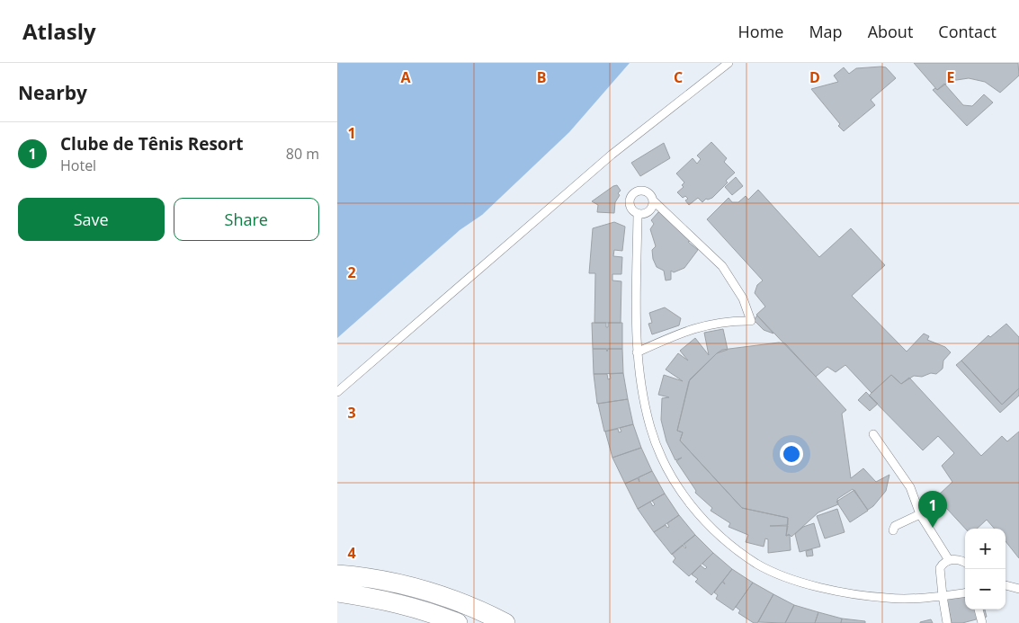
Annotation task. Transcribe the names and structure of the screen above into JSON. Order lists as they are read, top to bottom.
{
  "page": {
    "header": "Atlasly",
    "nav": [
      "Home",
      "Map",
      "About",
      "Contact"
    ],
    "heading": "Nearby",
    "list": [
      {
        "mark": "1",
        "name": "Clube de Tênis Resort",
        "note": "Hotel",
        "value": "80 m"
      }
    ],
    "buttons": ["Save", "Share"],
    "pins": "1",
    "map_buttons": ["+", "−"]
  },
  "grid": {
    "columns": [
      "A",
      "B",
      "C",
      "D",
      "E"
    ],
    "rows": [
      "1",
      "2",
      "3",
      "4"
    ]
  }
}
